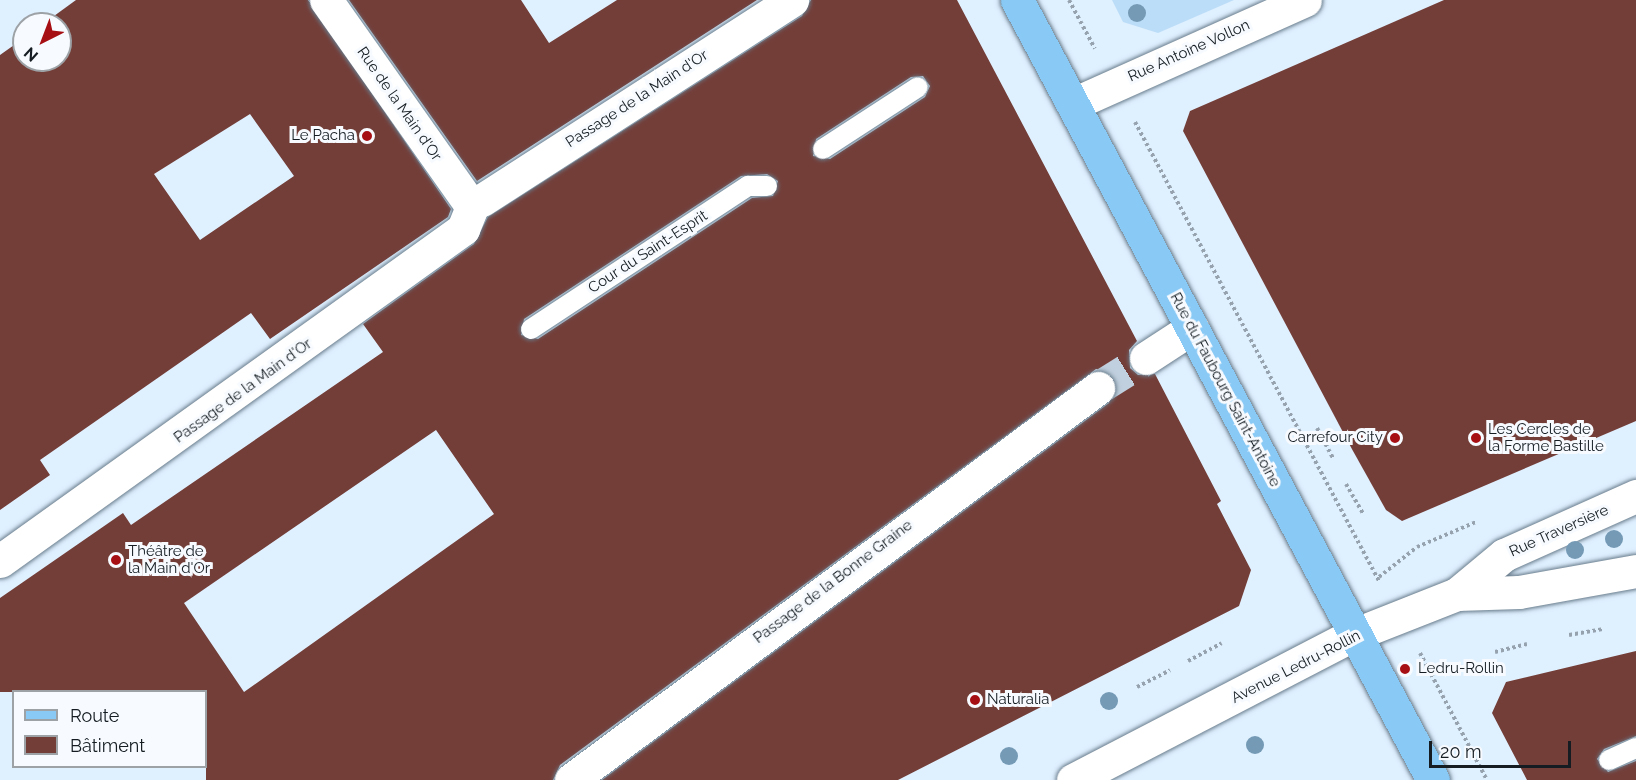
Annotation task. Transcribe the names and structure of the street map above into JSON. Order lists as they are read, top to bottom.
{
  "streets": {
    "main road": ["Rue du Faubourg Saint-Antoine"],
    "street": [
      "Rue Antoine Vollon",
      "Passage de la Main d'Or",
      "Rue de la Main d'Or",
      "Rue Traversière",
      "Passage de la Bonne Graine",
      "Avenue Ledru-Rollin"
    ],
    "lane": ["Cour du Saint-Esprit"]
  },
  "crossings": [
    ["Rue Antoine Vollon", "Rue du Faubourg Saint-Antoine"],
    ["Passage de la Main d'Or", "Rue de la Main d'Or"],
    ["Rue du Faubourg Saint-Antoine", "Avenue Ledru-Rollin"],
    ["Rue Traversière", "Avenue Ledru-Rollin"]
  ],
  "places": [
    "Le Pacha",
    "Carrefour City",
    "Les Cercles de la Forme Bastille",
    "Théâtre de la Main d'Or",
    "Ledru-Rollin",
    "Naturalia"
  ],
  "legend": ["Route", "Bâtiment"],
  "scale_bar": "20 m",
  "north": "bottom left"
}
